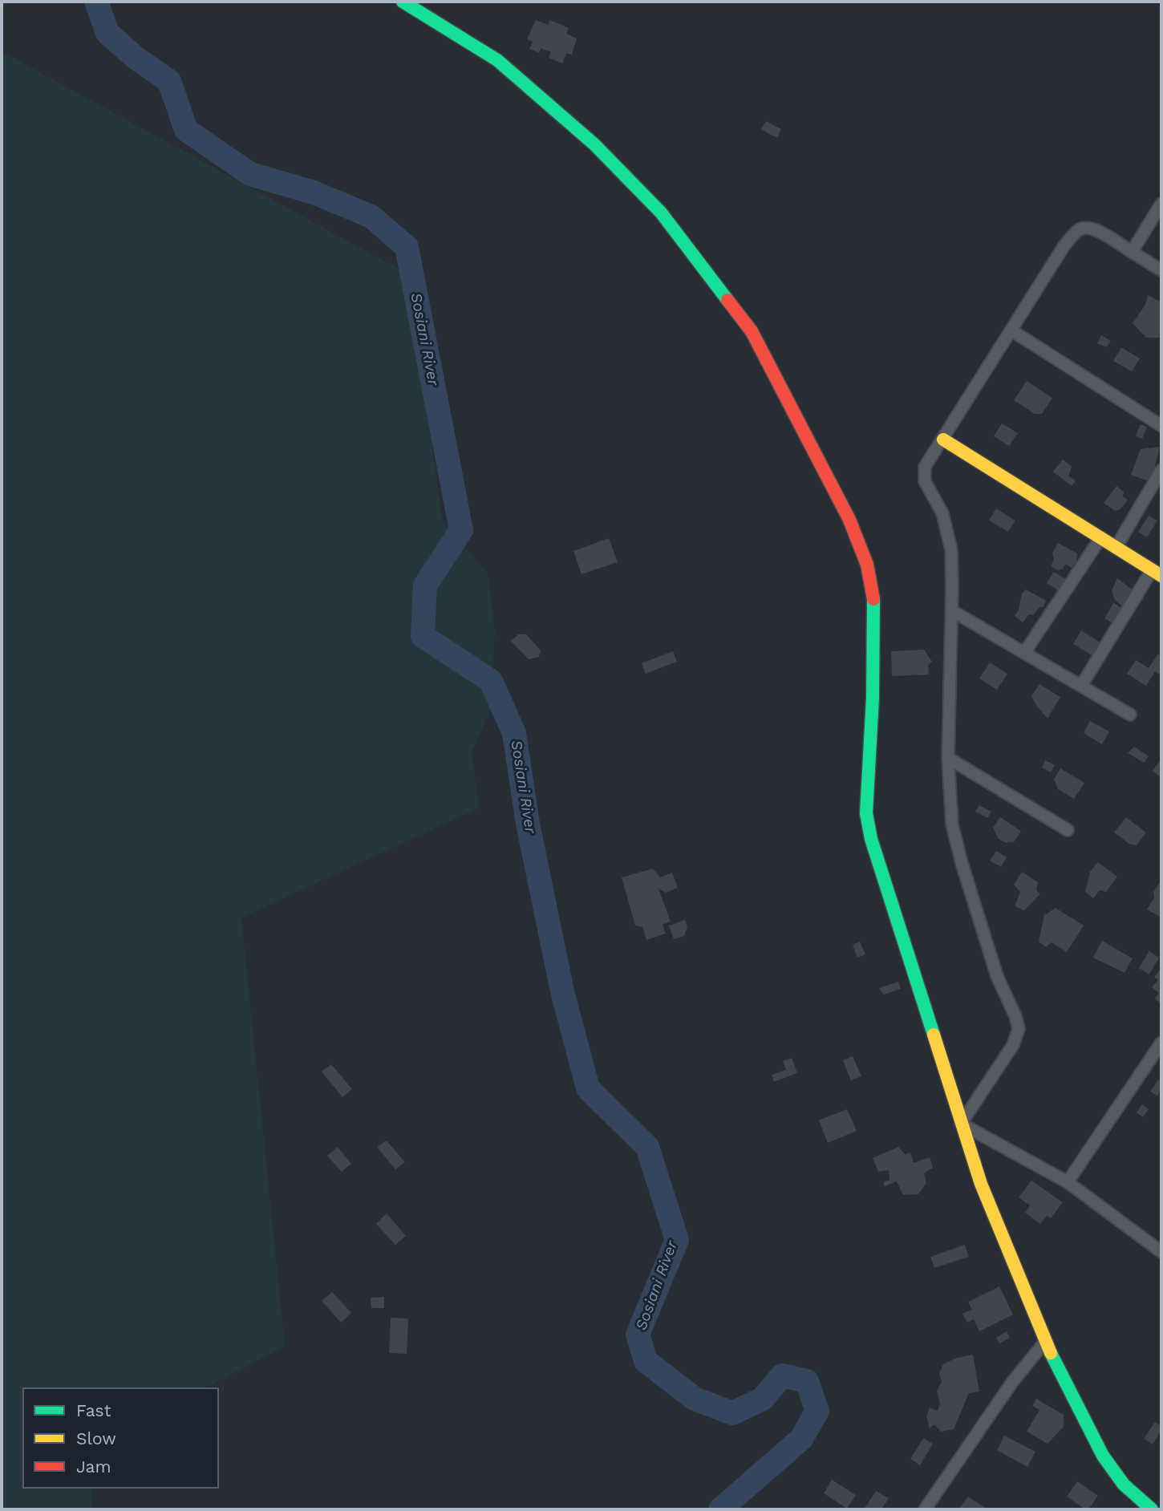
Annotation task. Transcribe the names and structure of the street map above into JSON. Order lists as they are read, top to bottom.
{
  "water": ["Sosiani River"],
  "legend": ["Fast", "Slow", "Jam"]
}
